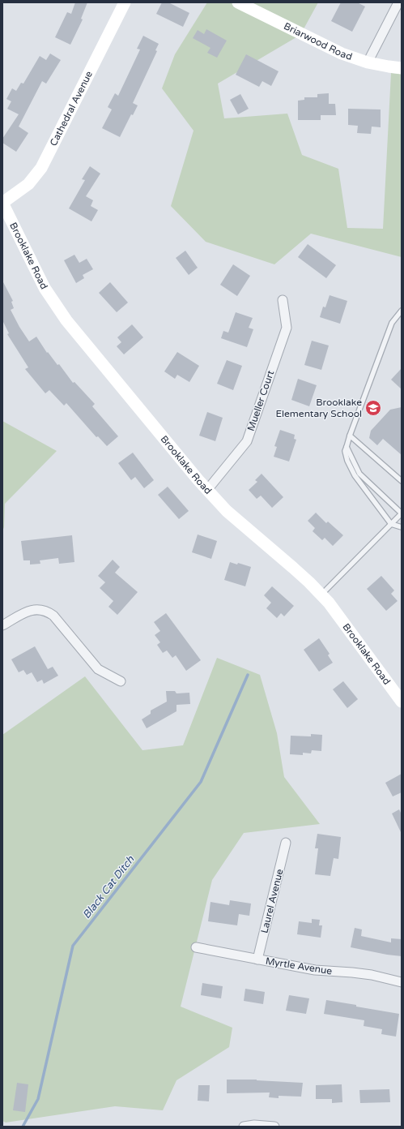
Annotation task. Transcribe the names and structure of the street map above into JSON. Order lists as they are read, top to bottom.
{
  "streets": {
    "street": [
      "Briarwood Road",
      "Cathedral Avenue",
      "Brooklake Road",
      "Mueller Court",
      "Laurel Avenue",
      "Myrtle Avenue"
    ]
  },
  "crossings": [
    ["Cathedral Avenue", "Brooklake Road"],
    ["Brooklake Road", "Mueller Court"],
    ["Laurel Avenue", "Myrtle Avenue"]
  ],
  "water": ["Black Cat Ditch"],
  "places": {
    "school or university": ["Brooklake Elementary School"]
  }
}
